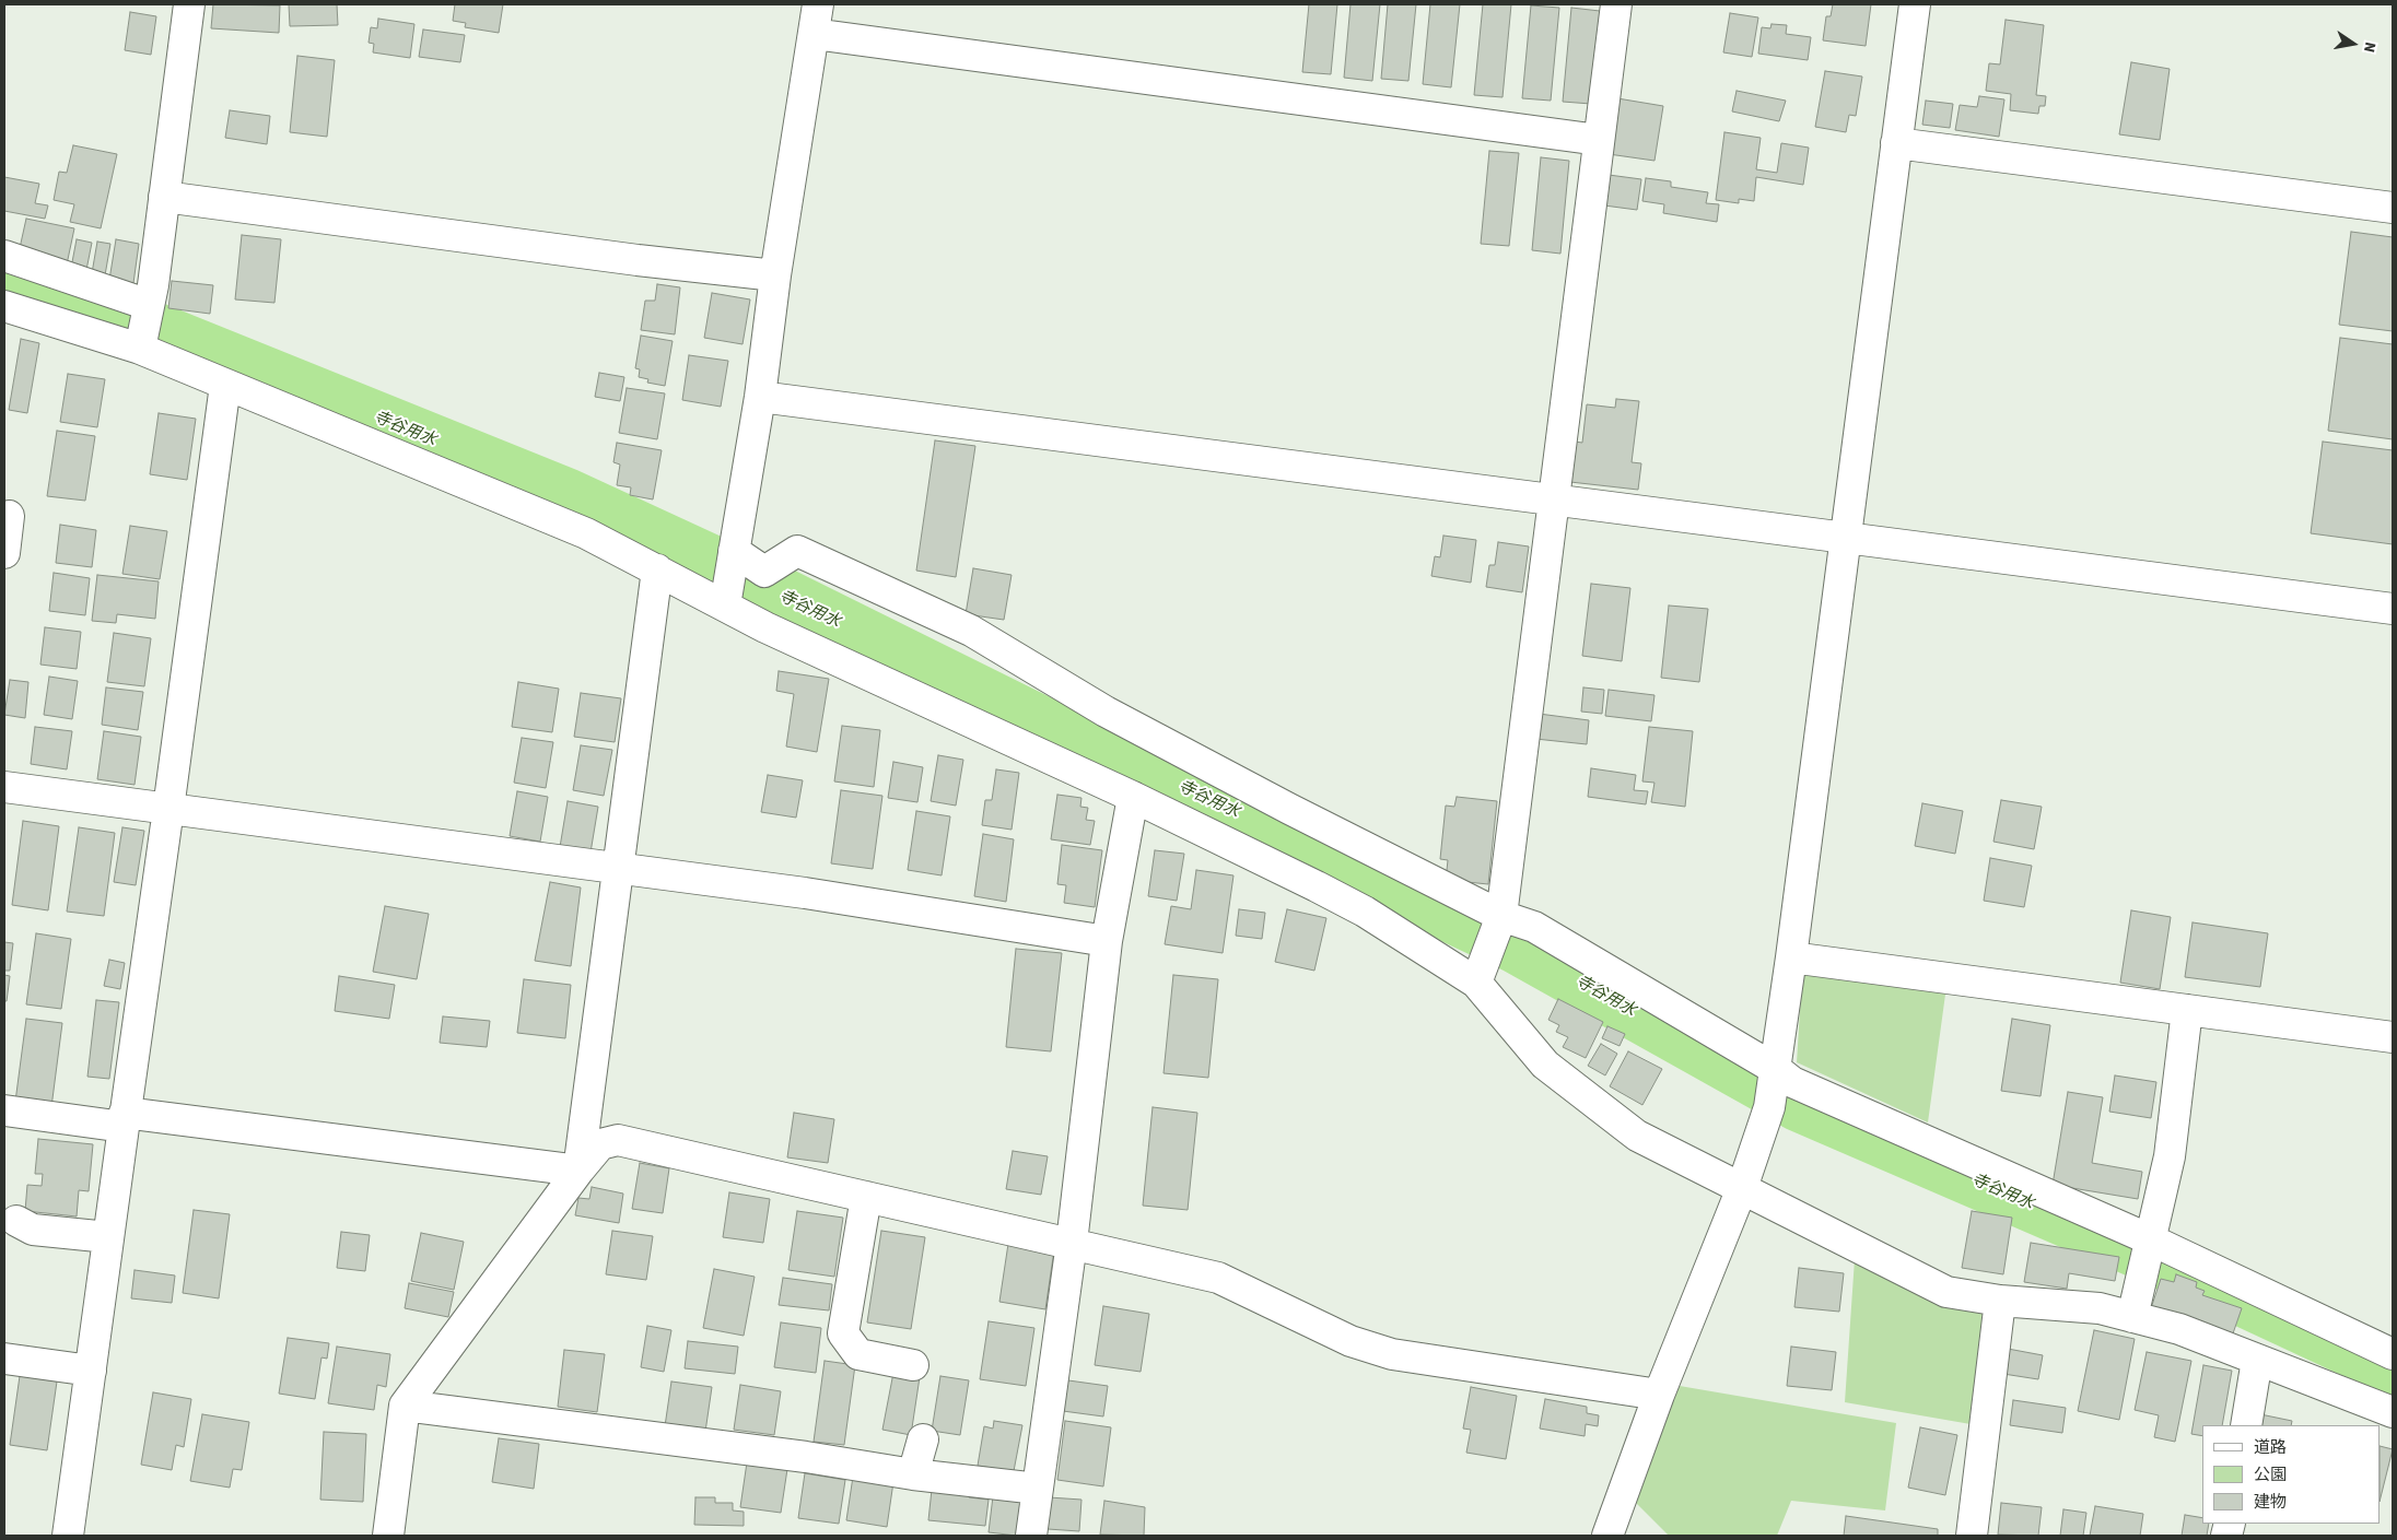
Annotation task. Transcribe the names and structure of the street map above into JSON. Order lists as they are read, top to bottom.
{
  "water": ["寺谷用水"],
  "legend": ["道路", "公園", "建物"],
  "north": "right"
}
